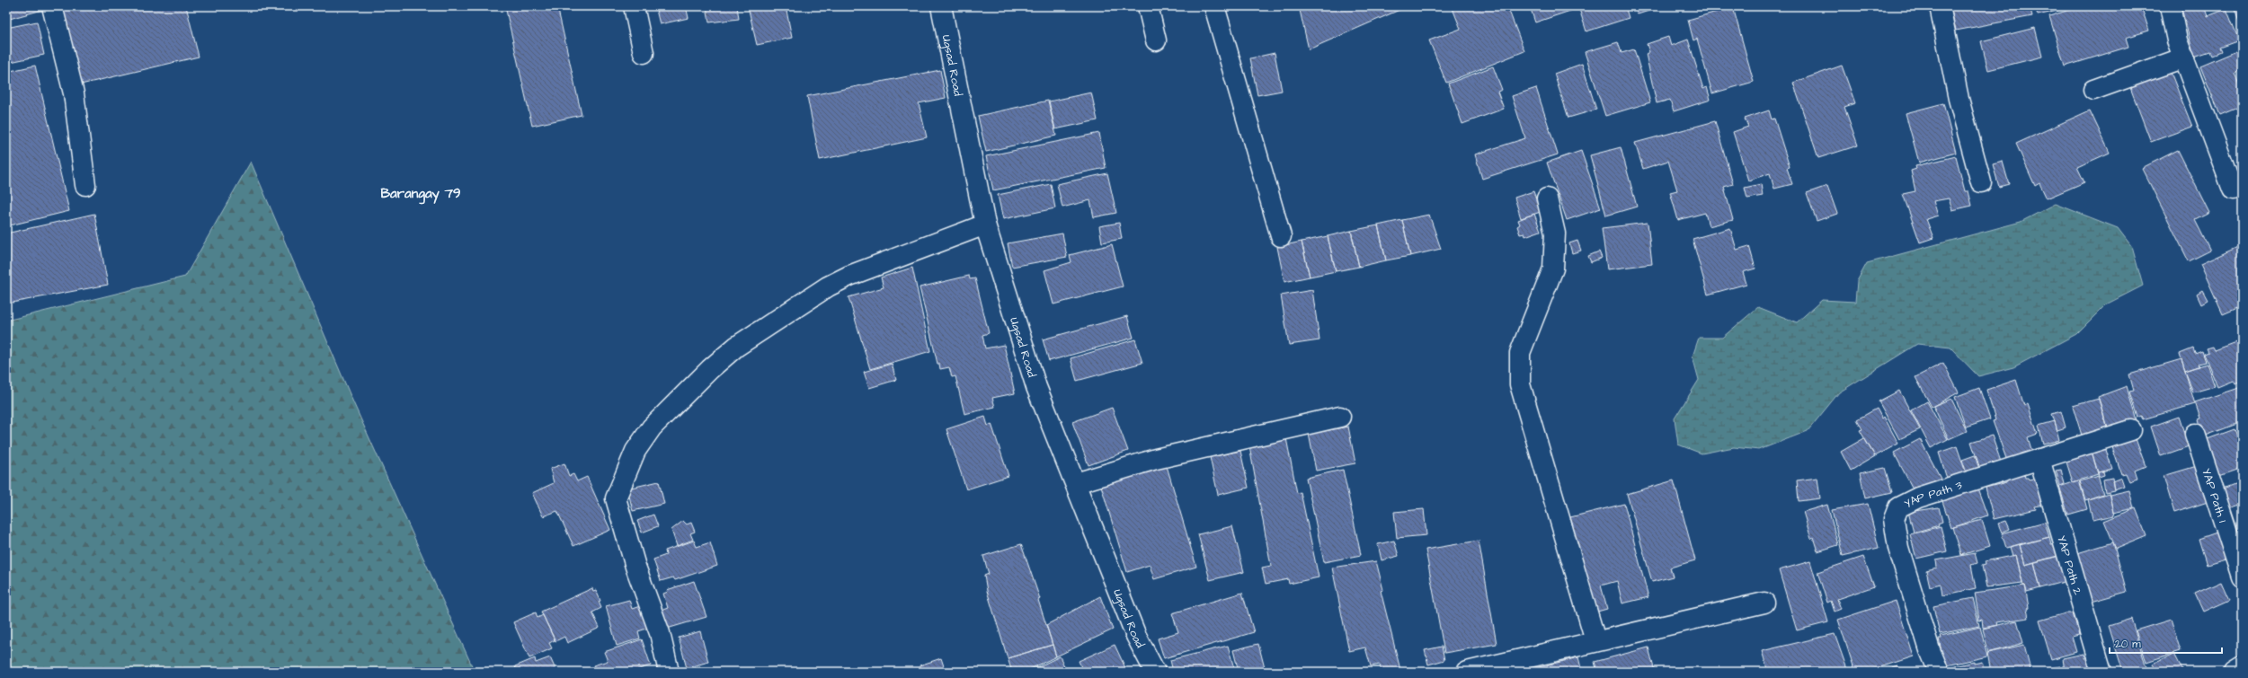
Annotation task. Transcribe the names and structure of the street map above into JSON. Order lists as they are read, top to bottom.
{
  "streets": {
    "street": [
      "Ugsad Road",
      "YAP Path 3",
      "YAP Path 1",
      "YAP Path 2"
    ]
  },
  "crossings": [
    ["YAP Path 3", "YAP Path 2"]
  ],
  "districts": ["Barangay 79"],
  "scale_bar": "20 m"
}
